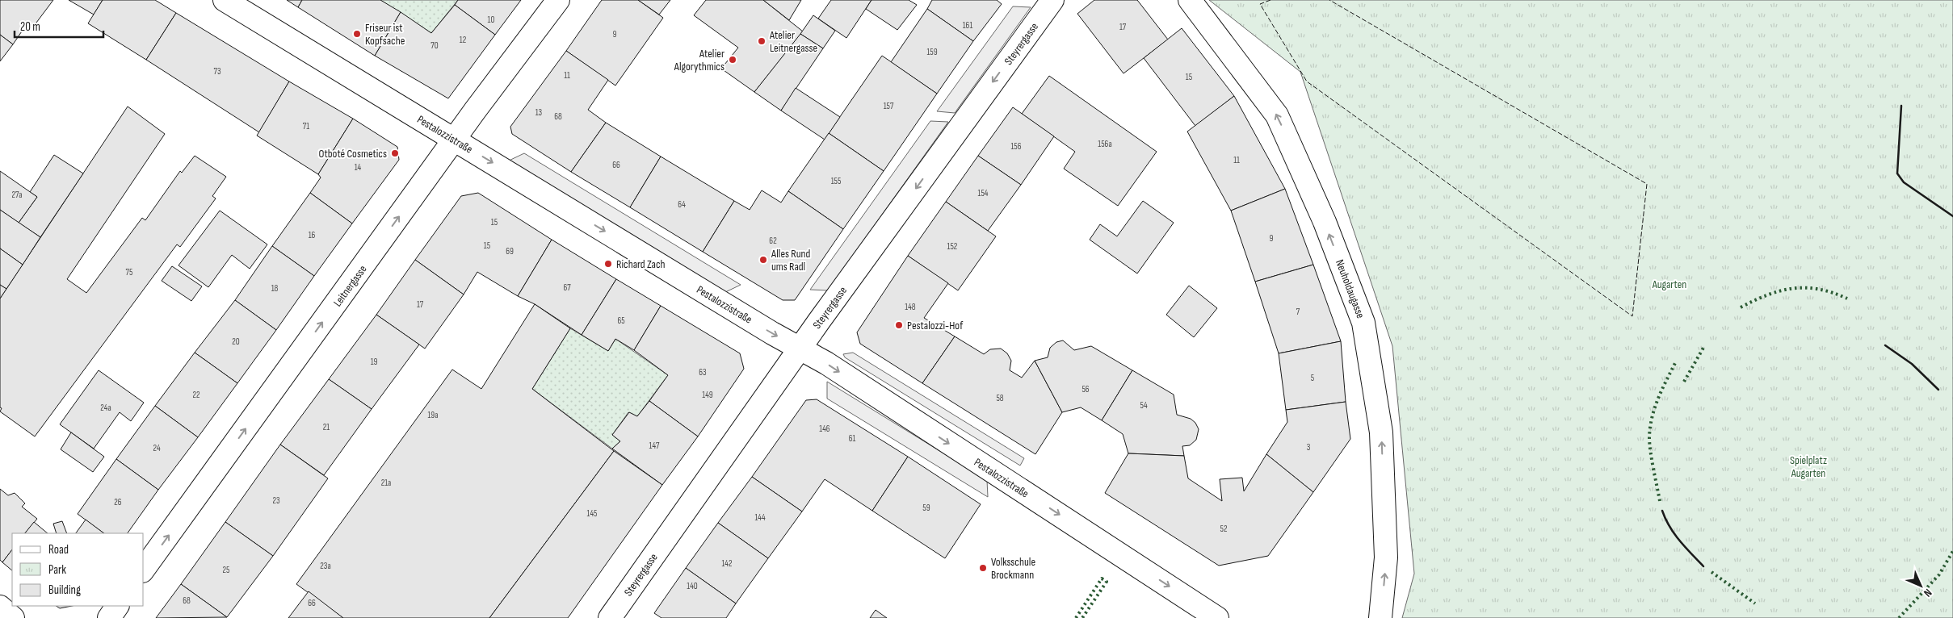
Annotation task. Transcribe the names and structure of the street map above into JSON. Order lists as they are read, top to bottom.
{
  "streets": {
    "street": [
      "Steyrergasse",
      "Pestalozzistraße",
      "Leitnergasse",
      "Neuholdaugasse"
    ]
  },
  "crossings": [
    ["Steyrergasse", "Pestalozzistraße"],
    ["Pestalozzistraße", "Leitnergasse"]
  ],
  "one_way": [
    "Steyrergasse",
    "Pestalozzistraße",
    "Leitnergasse",
    "Neuholdaugasse"
  ],
  "parks": ["Augarten", "Spielplatz Augarten"],
  "places": [
    "Friseur ist Kopfsache",
    "Atelier Leitnergasse",
    "Atelier Algorythmics",
    "Otboté Cosmetics",
    "Alles Rund ums Radl",
    "Richard Zach",
    "Pestalozzi-Hof",
    "Volksschule Brockmann"
  ],
  "house_numbers": [
    "10",
    "161",
    "17",
    "9",
    "12",
    "70",
    "159",
    "73",
    "11",
    "15",
    "157",
    "13",
    "68",
    "71",
    "156a",
    "156",
    "11",
    "66",
    "14",
    "155",
    "154",
    "27a",
    "64",
    "15",
    "16",
    "9",
    "62",
    "15",
    "152",
    "69",
    "75",
    "67",
    "18",
    "17",
    "148",
    "7",
    "65",
    "20",
    "19",
    "63",
    "5",
    "56",
    "22",
    "149",
    "58",
    "54",
    "24a",
    "19a",
    "21",
    "146",
    "61",
    "147",
    "3",
    "24",
    "21a",
    "23",
    "26",
    "59",
    "145",
    "144",
    "52",
    "142",
    "23a",
    "25",
    "140",
    "68",
    "66"
  ],
  "legend": ["Road", "Park", "Building"],
  "scale_bar": "20 m",
  "north": "bottom right"
}
